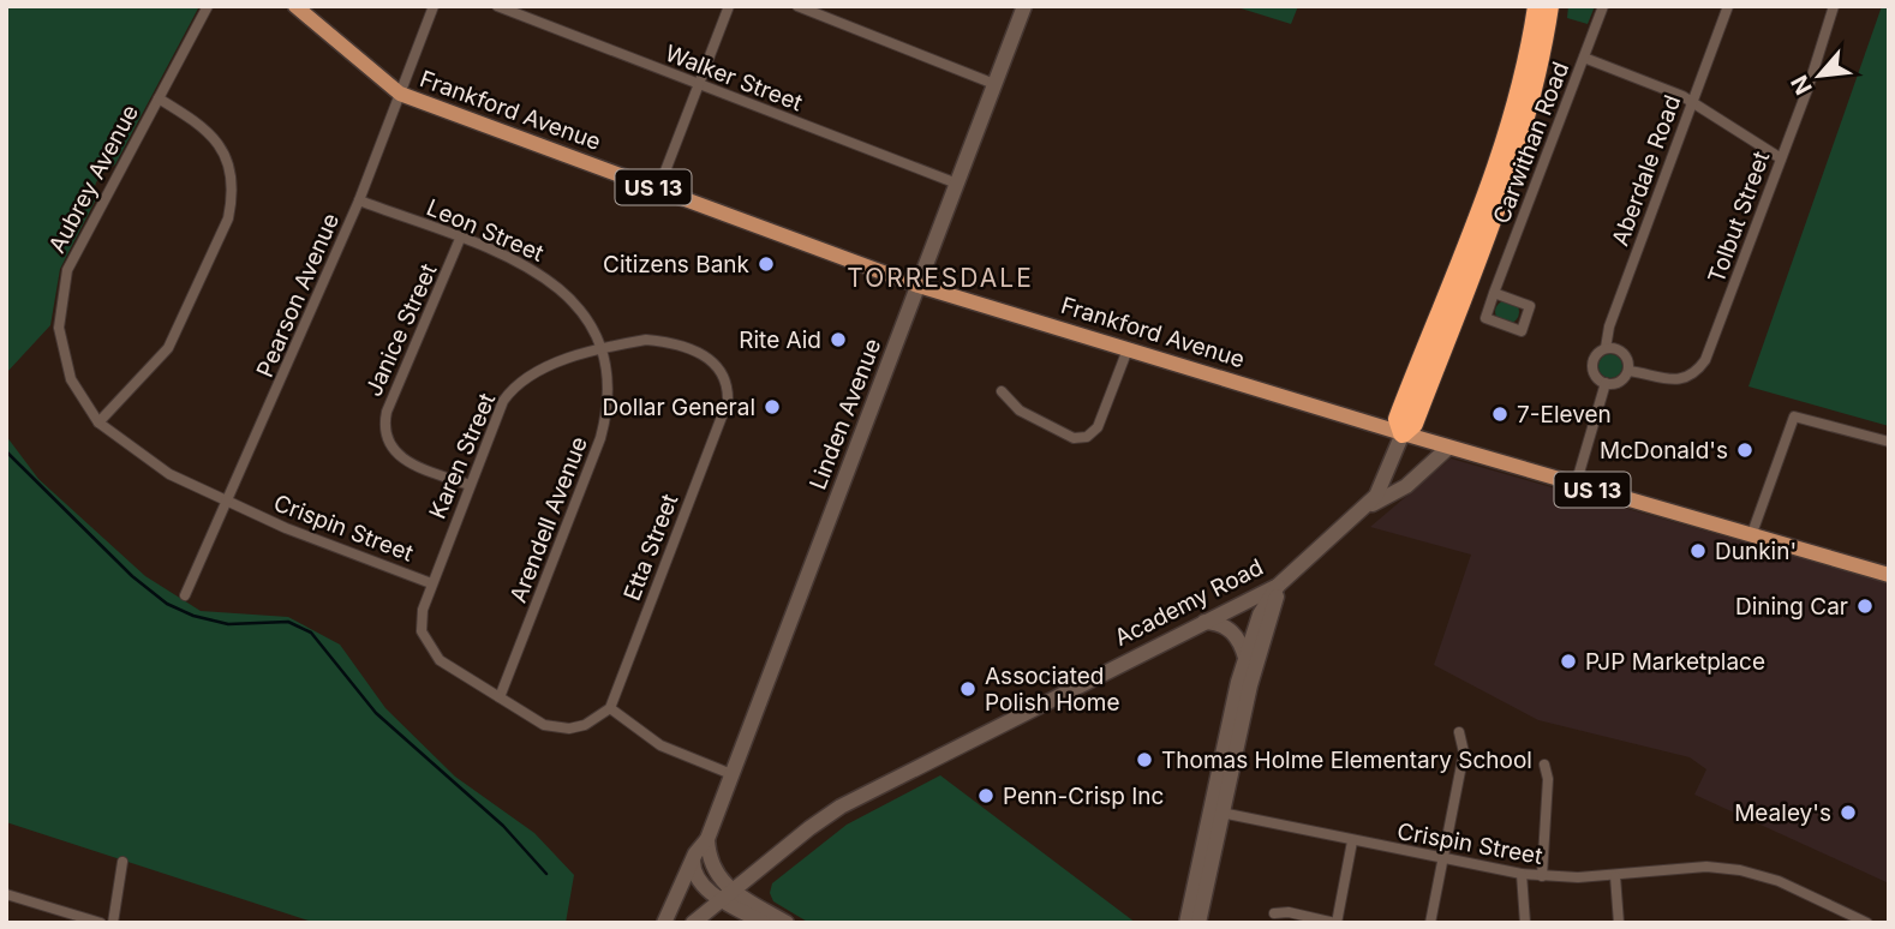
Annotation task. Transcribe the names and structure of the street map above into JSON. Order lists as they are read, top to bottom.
{
  "streets": {
    "main road": [
      "Frankford Avenue",
      "US 13",
      "Linden Avenue",
      "Academy Road"
    ],
    "street": [
      "Walker Street",
      "Carwithan Road",
      "Aberdale Road",
      "Aubrey Avenue",
      "Tolbut Street",
      "Leon Street",
      "Pearson Avenue",
      "Janice Street",
      "Karen Street",
      "Arendell Avenue",
      "Crispin Street",
      "Etta Street"
    ]
  },
  "crossings": [
    ["Walker Street", "Linden Avenue"],
    ["Frankford Avenue", "Pearson Avenue"],
    ["Frankford Avenue", "Linden Avenue"],
    ["Frankford Avenue", "Academy Road"],
    ["Aberdale Road", "Tolbut Street"],
    ["Aubrey Avenue", "Crispin Street"],
    ["Leon Street", "Pearson Avenue"],
    ["Leon Street", "Janice Street"],
    ["Leon Street", "Karen Street"],
    ["Leon Street", "Arendell Avenue"],
    ["Leon Street", "Etta Street"],
    ["Pearson Avenue", "Crispin Street"],
    ["Janice Street", "Karen Street"],
    ["Karen Street", "Arendell Avenue"],
    ["Karen Street", "Crispin Street"],
    ["Karen Street", "Etta Street"],
    ["Arendell Avenue", "Crispin Street"],
    ["Arendell Avenue", "Etta Street"],
    ["Crispin Street", "Etta Street"]
  ],
  "districts": ["TORRESDALE"],
  "places": [
    "Citizens Bank",
    "Rite Aid",
    "Dollar General",
    "7-Eleven",
    "McDonald's",
    "Dunkin'",
    "Dining Car",
    "PJP Marketplace",
    "Associated Polish Home",
    "Thomas Holme Elementary School",
    "Penn-Crisp Inc",
    "Mealey's"
  ],
  "north": "bottom left"
}
